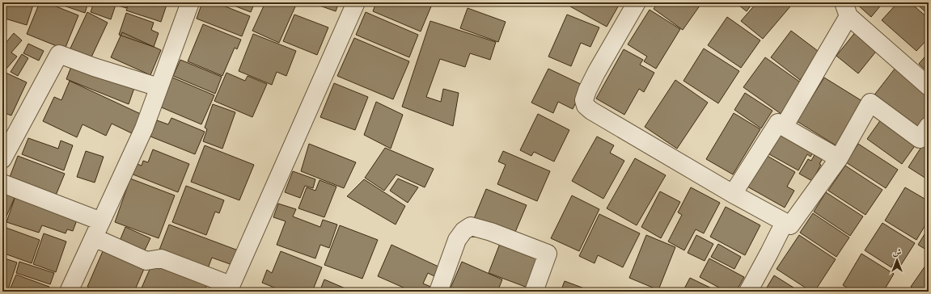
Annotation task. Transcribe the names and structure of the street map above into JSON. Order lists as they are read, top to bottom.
{
  "north": "top"
}
